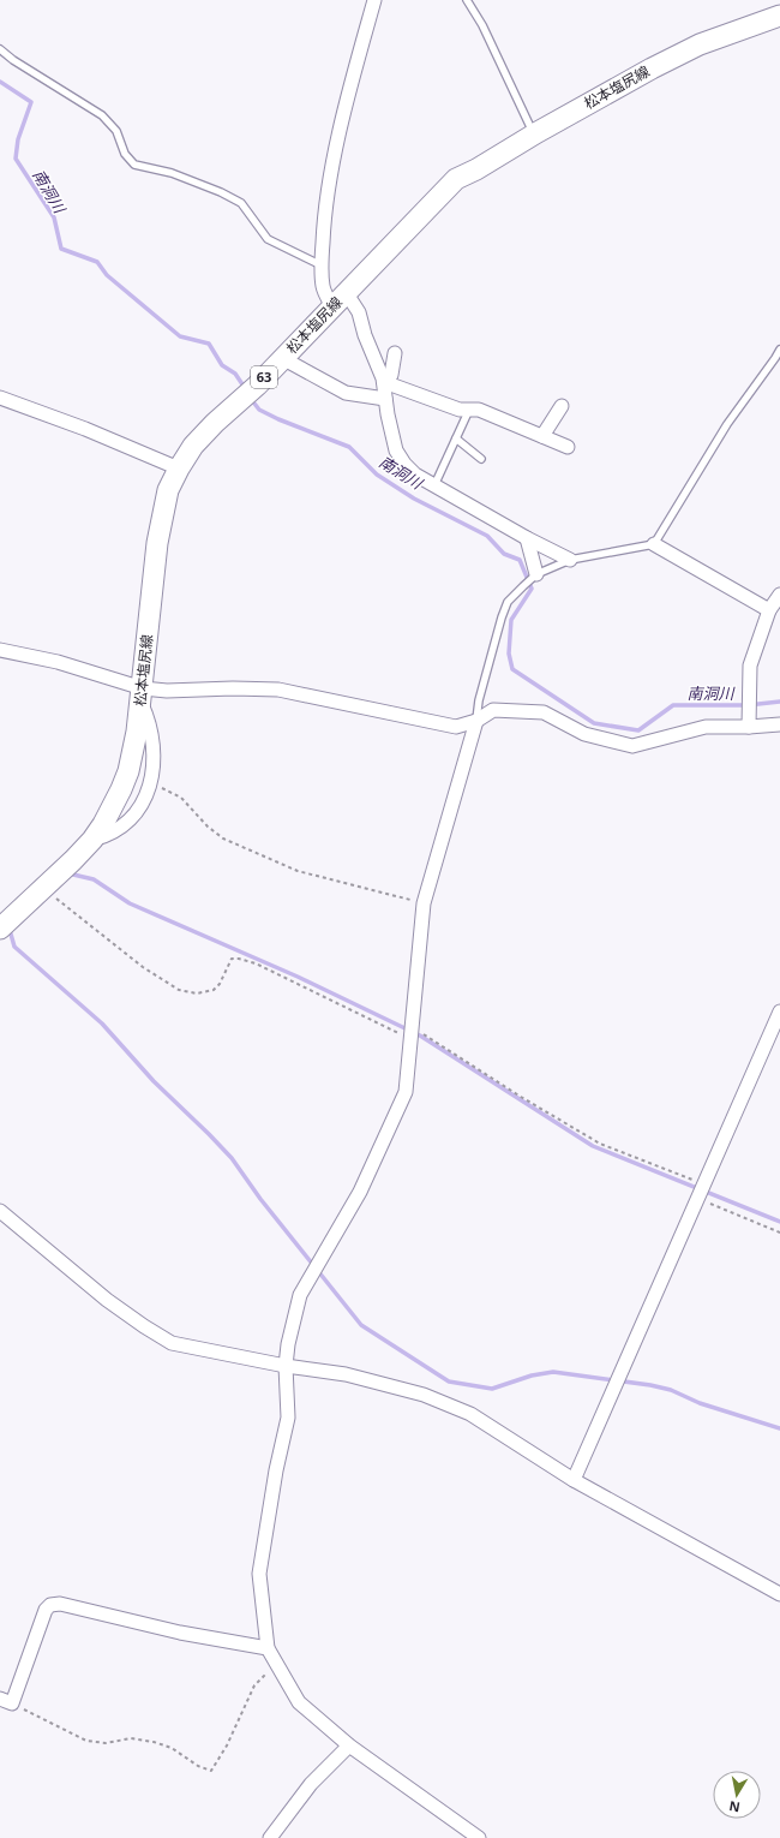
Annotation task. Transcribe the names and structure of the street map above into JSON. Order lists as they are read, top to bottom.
{
  "streets": {
    "main road": ["松本塩尻線", "63"]
  },
  "water": ["南洞川"],
  "north": "bottom"
}
